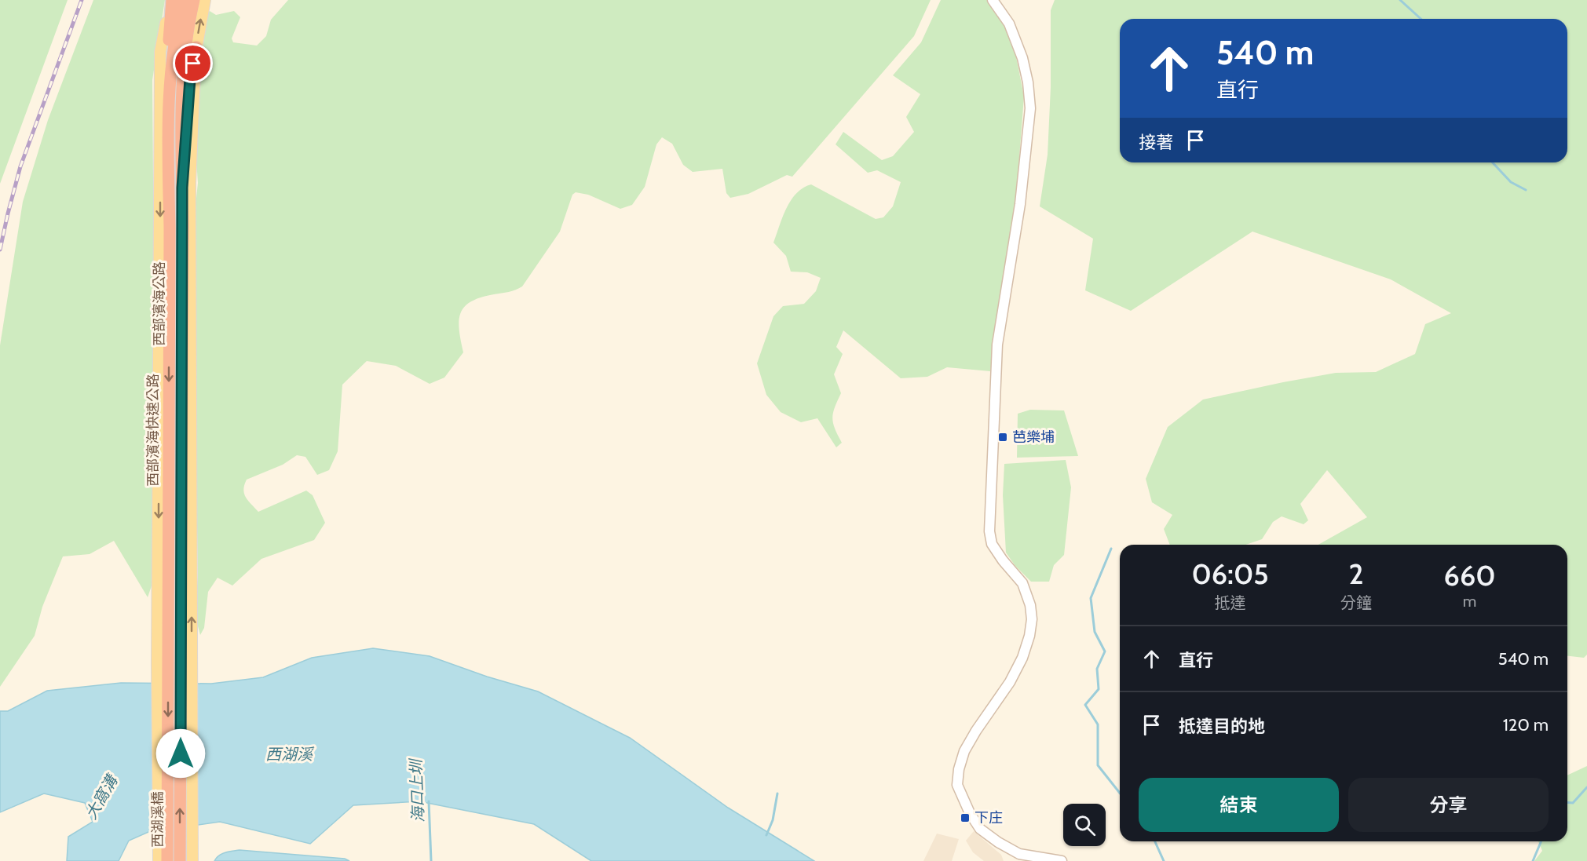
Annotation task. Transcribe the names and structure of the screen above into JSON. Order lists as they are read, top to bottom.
{
  "streets": {
    "highway": ["西部濱海快速公路"],
    "main road": ["西部濱海公路", "西湖溪橋"]
  },
  "crossings": [
    ["西部濱海公路", "西部濱海快速公路"],
    ["西部濱海公路", "西湖溪橋"],
    ["西部濱海快速公路", "西湖溪橋"]
  ],
  "water": ["西湖溪", "海口上圳", "大窩溝"],
  "places": {
    "transit": ["芭樂埔", "下庄"]
  },
  "page": {
    "turn": ["540 m", "直行"],
    "then": "接著",
    "eta": [
      "06:05",
      "抵達",
      "2",
      "分鐘",
      "660",
      "m"
    ],
    "list": [
      {
        "name": "直行",
        "value": "540 m"
      },
      {
        "name": "抵達目的地",
        "value": "120 m"
      }
    ],
    "buttons": ["結束", "分享"]
  }
}
